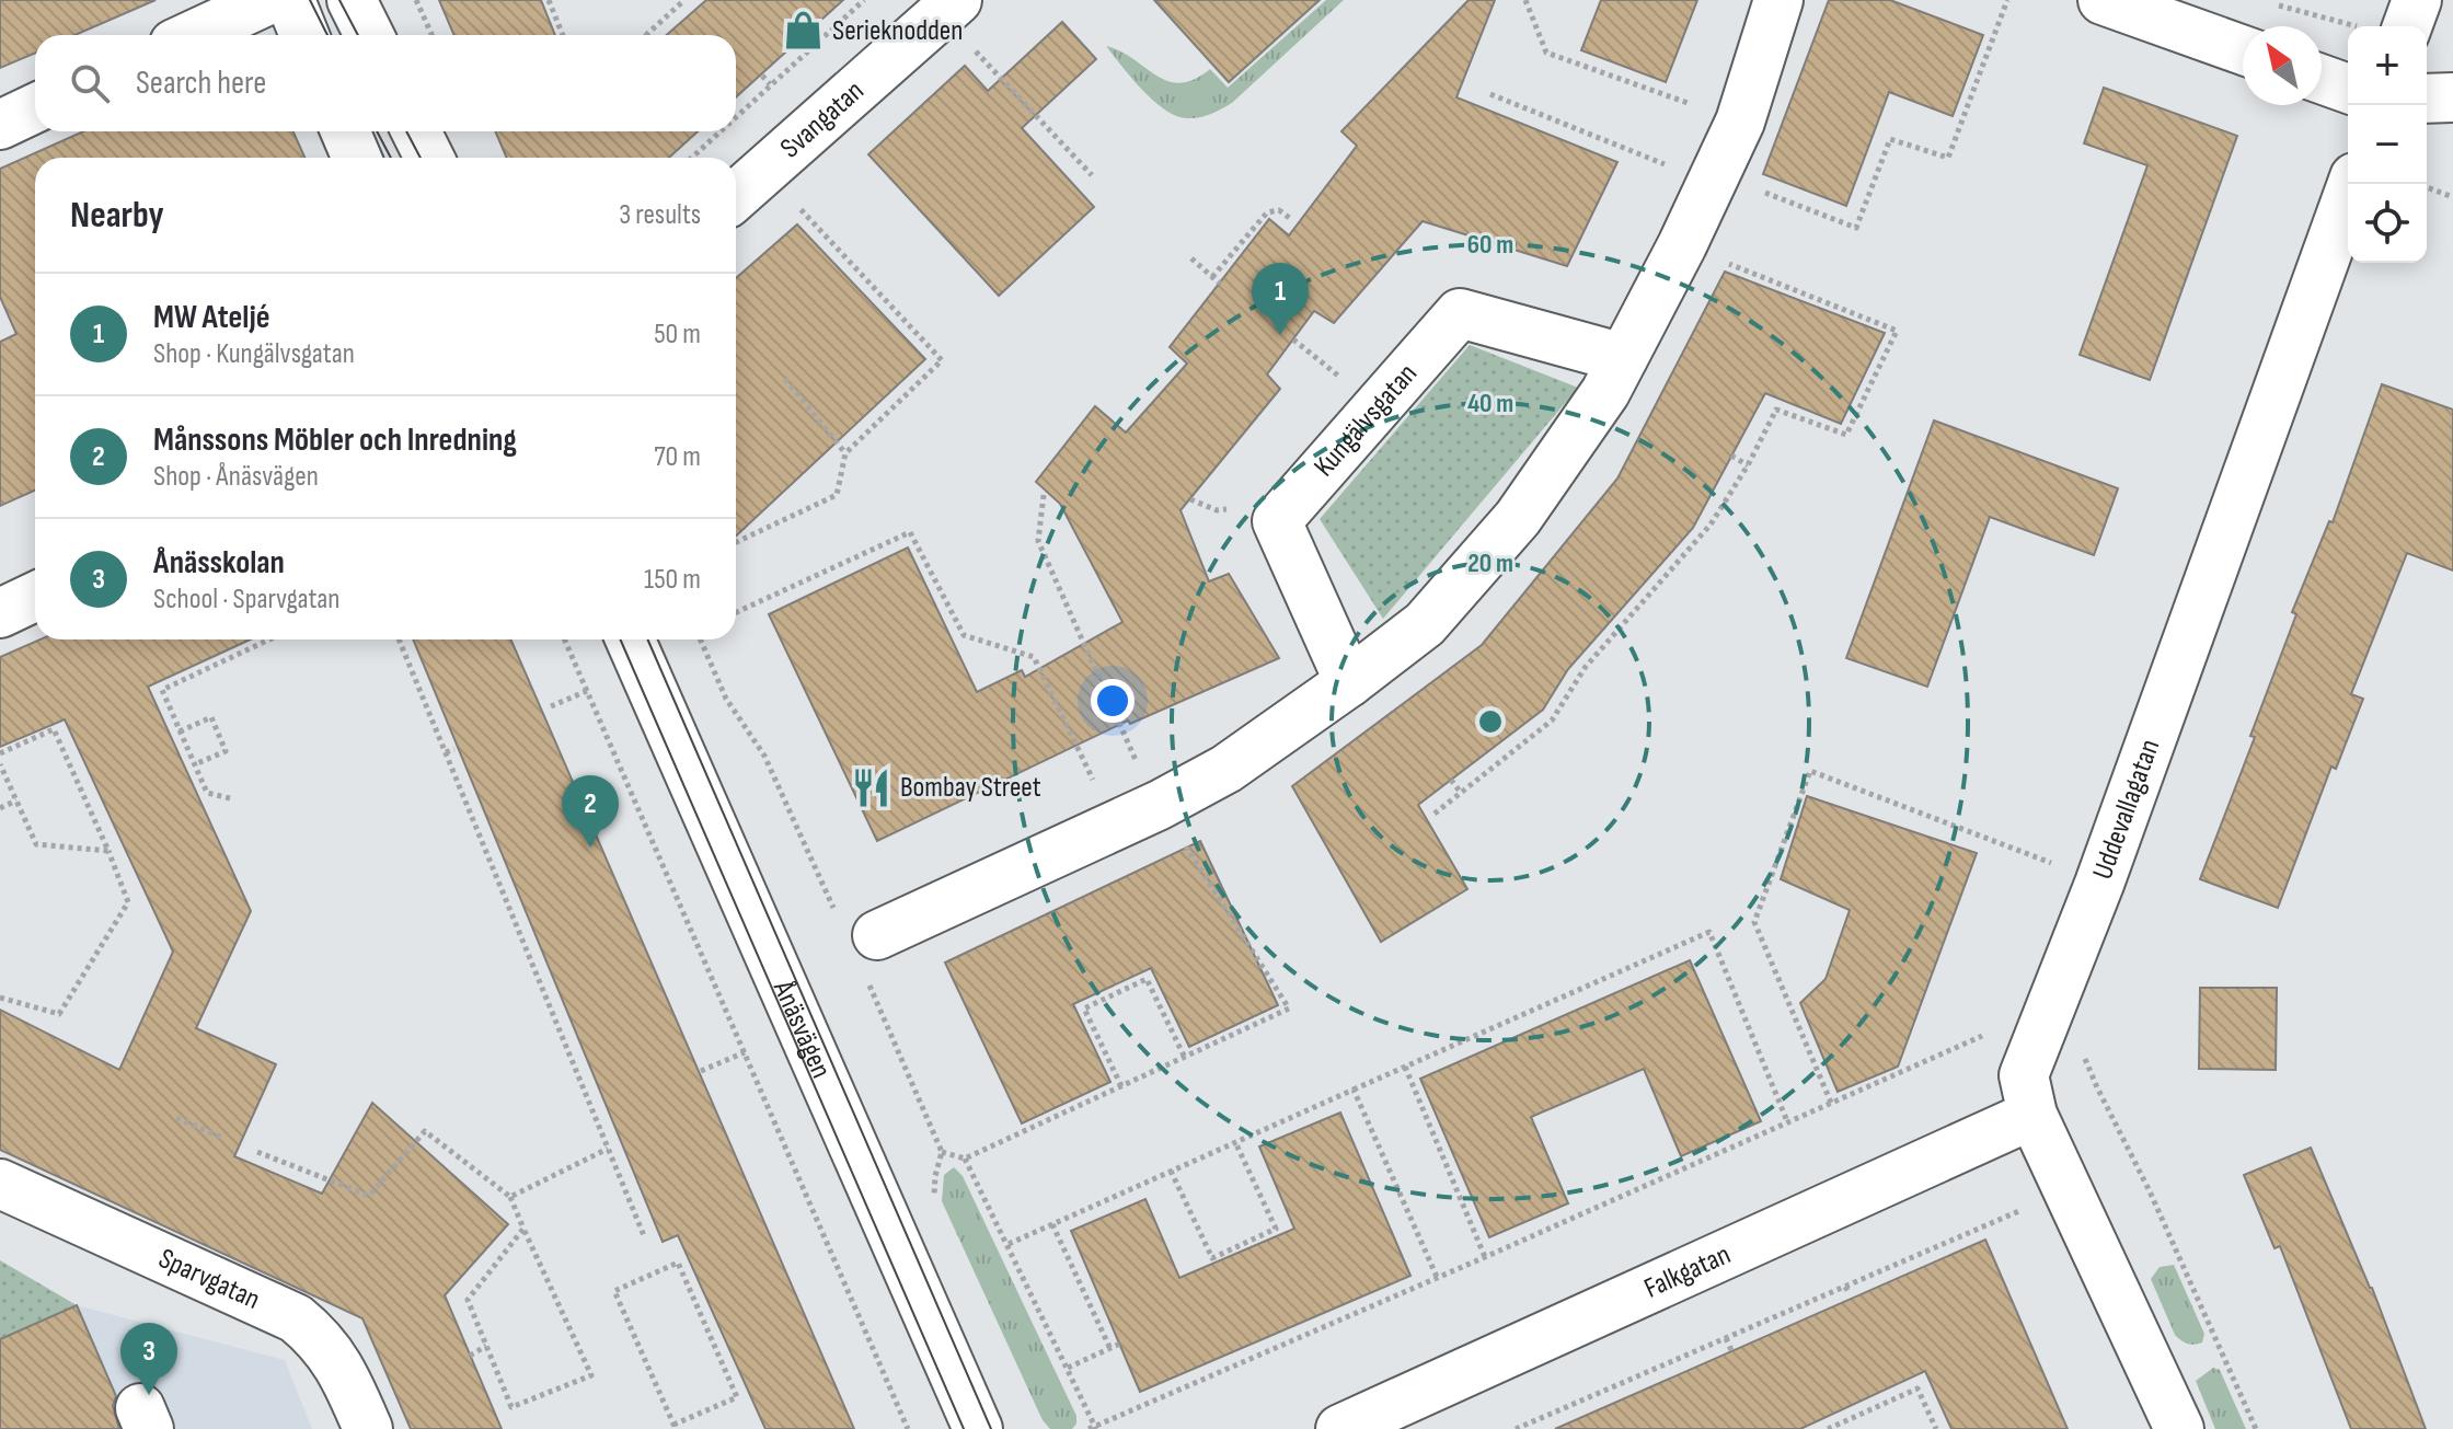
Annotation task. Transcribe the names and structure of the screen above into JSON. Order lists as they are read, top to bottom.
{
  "streets": {
    "street": [
      "Svangatan",
      "Kungälvsgatan",
      "Uddevallagatan",
      "Ånäsvägen",
      "Falkgatan",
      "Sparvgatan"
    ]
  },
  "crossings": [
    ["Uddevallagatan", "Falkgatan"]
  ],
  "places": {
    "shop": ["Serieknodden"],
    "restaurant": ["Bombay Street"]
  },
  "north": "top left",
  "page": {
    "map_buttons": ["+", "−"],
    "search": "Search here",
    "heading": ["Nearby", "3 results"],
    "pins": ["1", "2", "3"],
    "list": [
      {
        "mark": "1",
        "name": "MW Ateljé",
        "note": "Shop · Kungälvsgatan",
        "value": "50 m"
      },
      {
        "mark": "2",
        "name": "Månssons Möbler och Inredning",
        "note": "Shop · Ånäsvägen",
        "value": "70 m"
      },
      {
        "mark": "3",
        "name": "Ånässkolan",
        "note": "School · Sparvgatan",
        "value": "150 m"
      }
    ]
  },
  "rings": ["60 m", "40 m", "20 m"]
}
